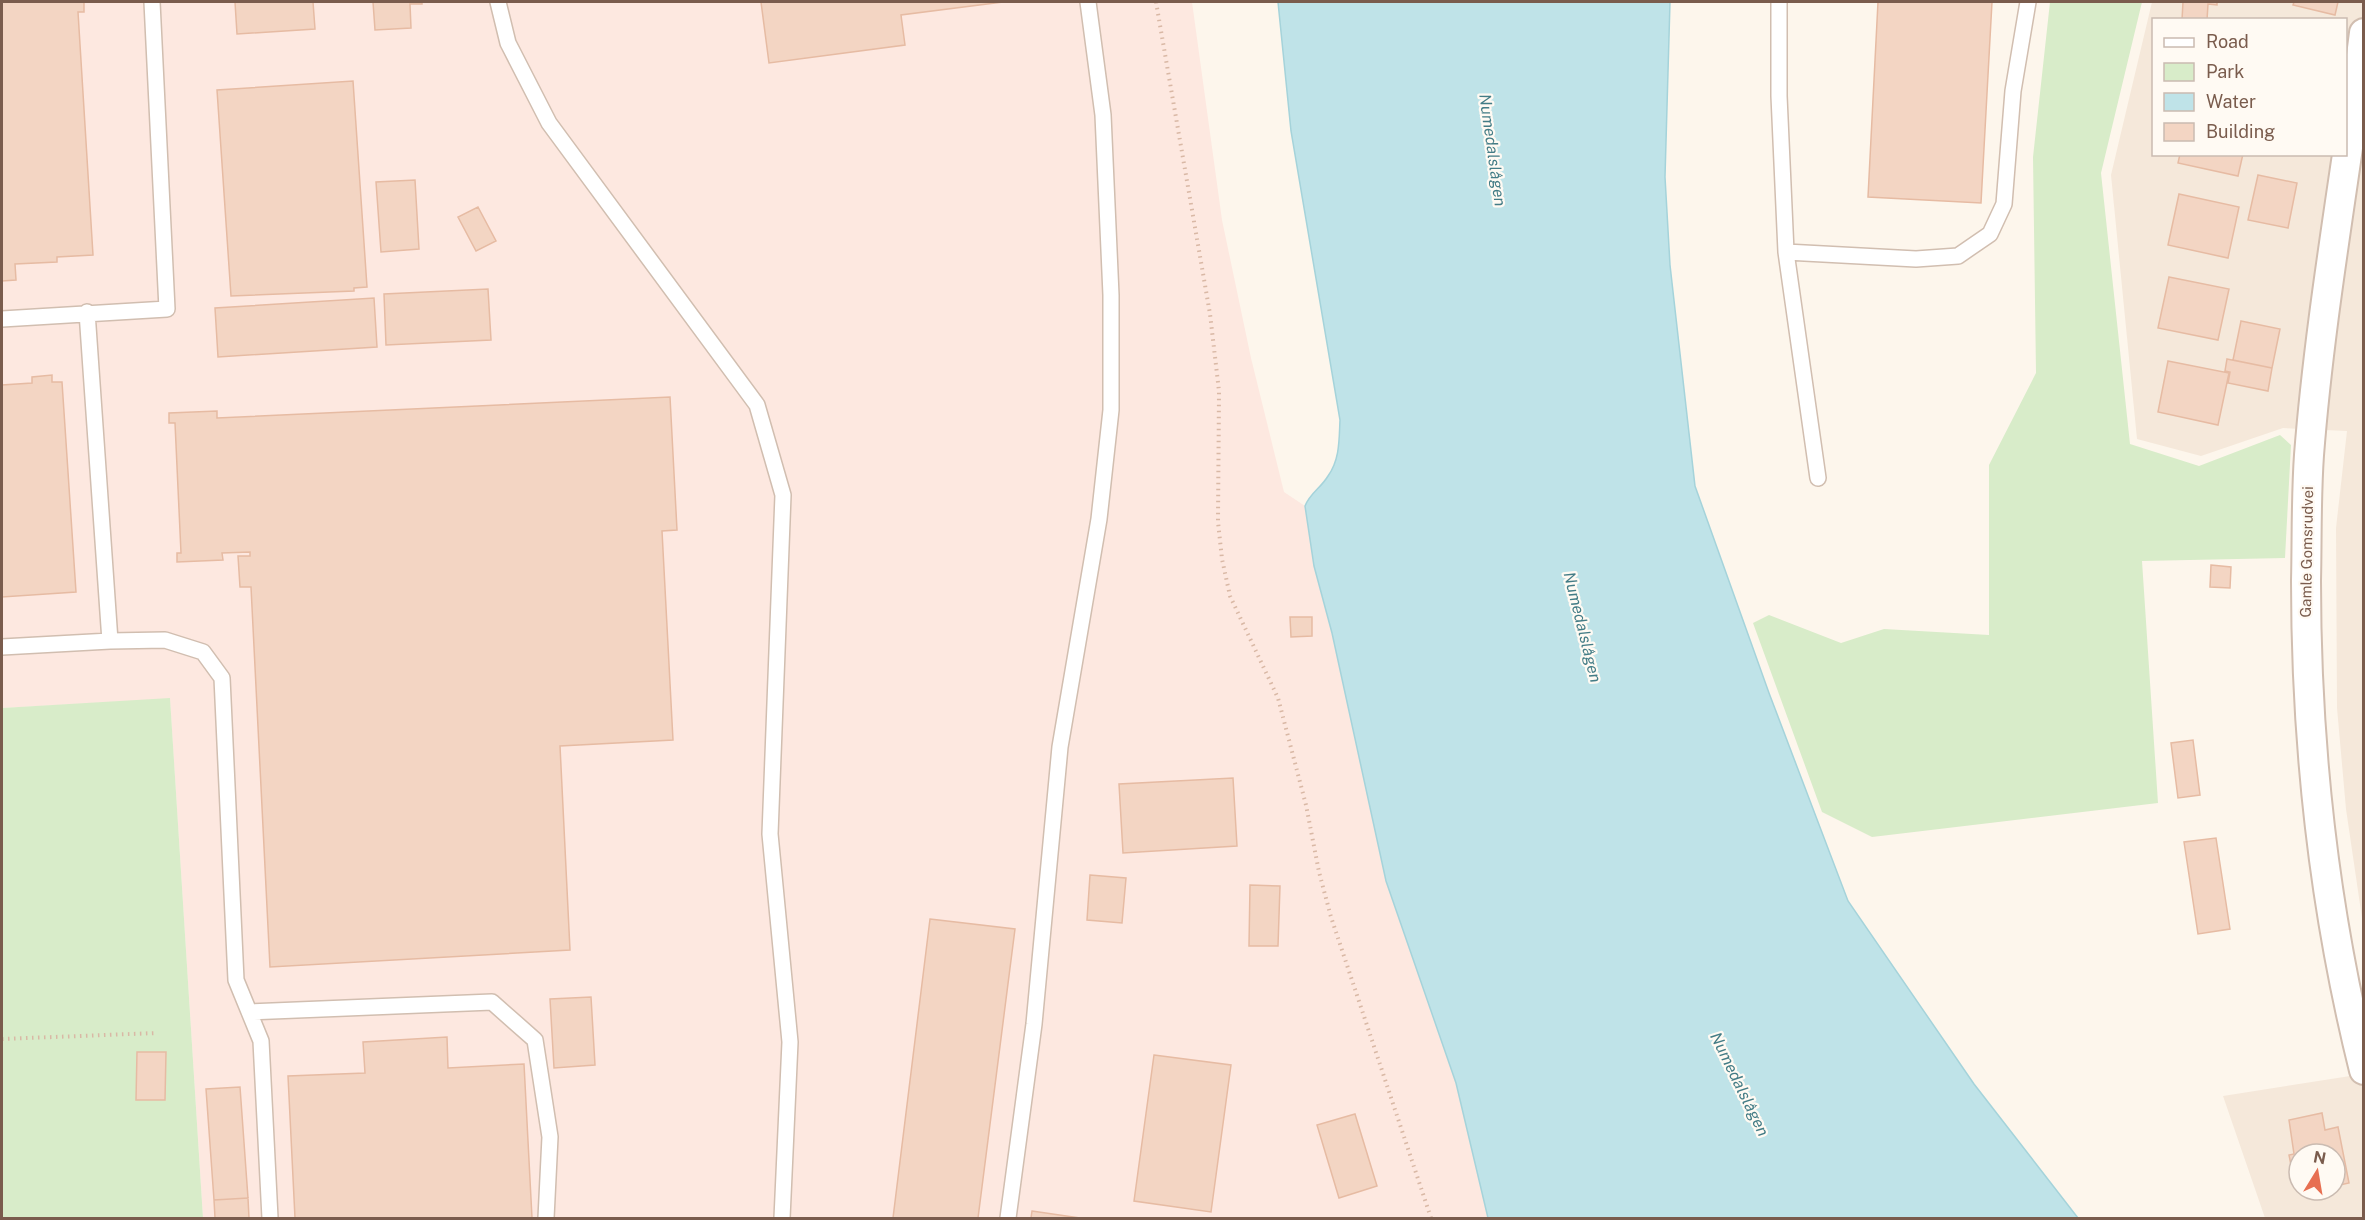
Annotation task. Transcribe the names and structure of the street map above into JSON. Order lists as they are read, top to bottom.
{
  "streets": {
    "street": ["Gamle Gomsrudvei"]
  },
  "water": ["Numedalslågen"],
  "legend": [
    "Road",
    "Park",
    "Water",
    "Building"
  ],
  "north": "top"
}
